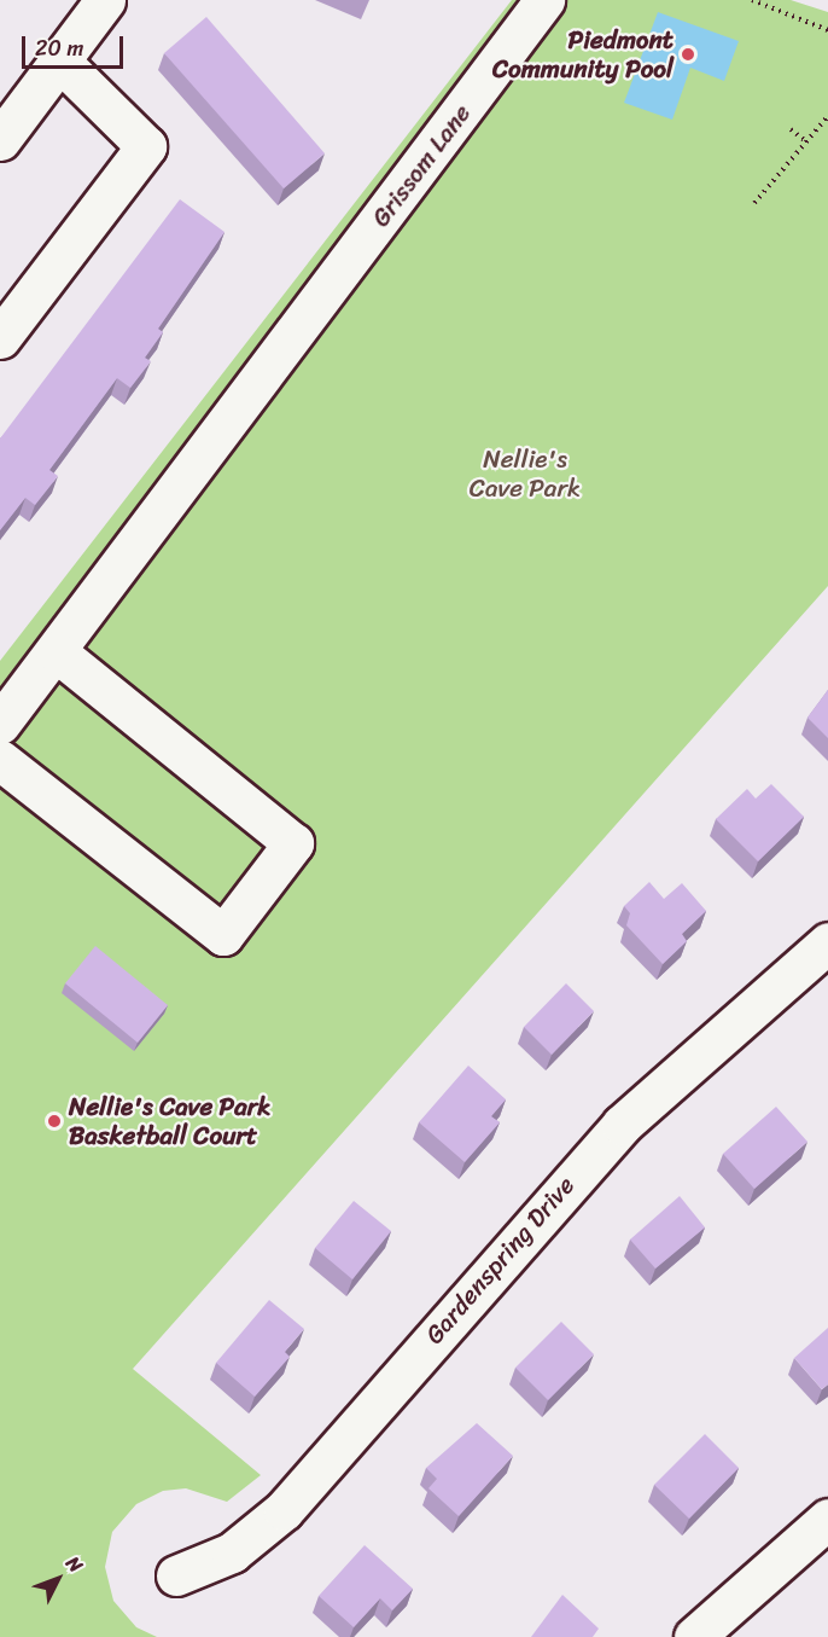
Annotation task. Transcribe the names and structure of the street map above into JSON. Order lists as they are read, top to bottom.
{
  "streets": {
    "street": ["Grissom Lane", "Gardenspring Drive"]
  },
  "parks": ["Nellie's Cave Park"],
  "places": ["Piedmont Community Pool", "Nellie's Cave Park Basketball Court"],
  "scale_bar": "20 m",
  "north": "top right"
}
